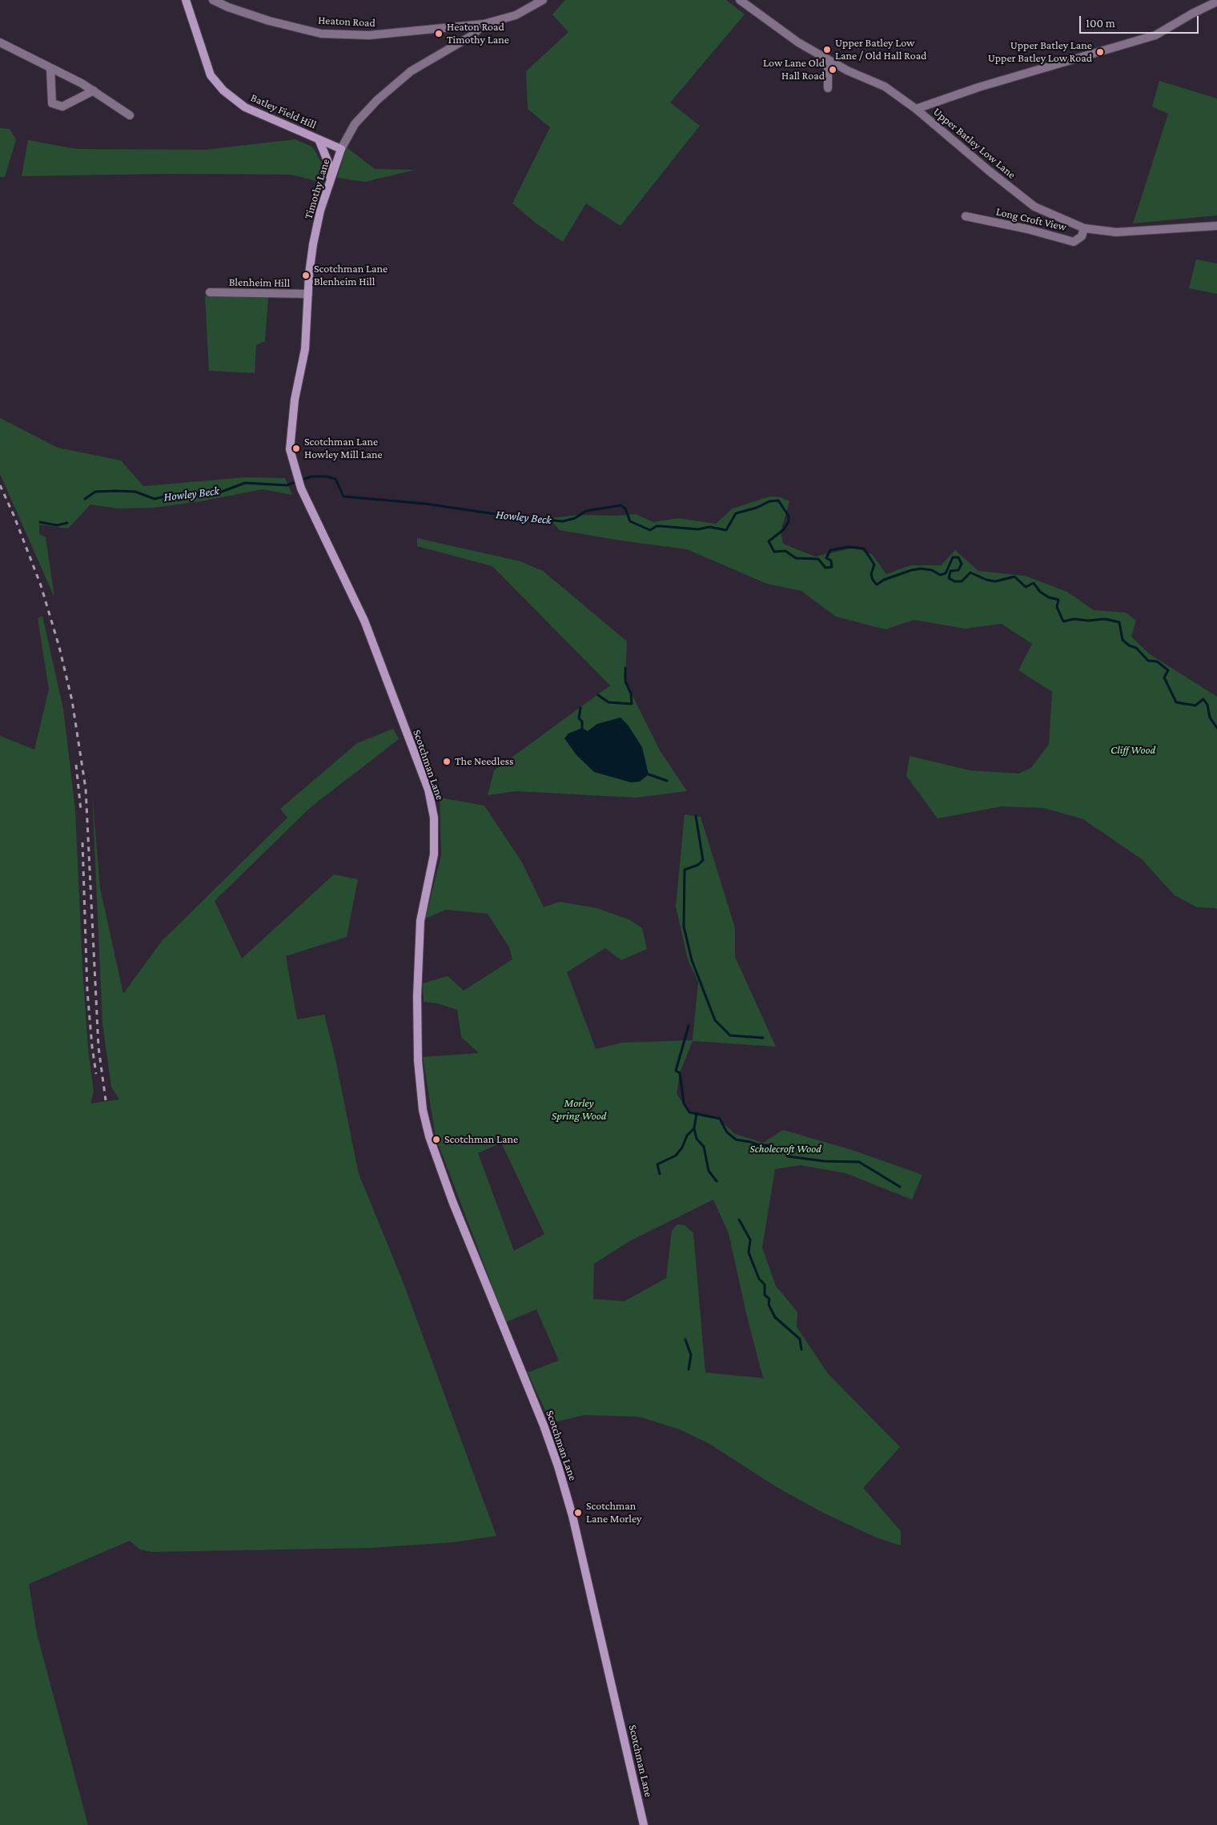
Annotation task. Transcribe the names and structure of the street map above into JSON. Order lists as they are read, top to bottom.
{
  "streets": {
    "main road": ["Batley Field Hill", "Timothy Lane", "Scotchman Lane"],
    "street": [
      "Heaton Road",
      "Upper Batley Low Lane",
      "Long Croft View",
      "Blenheim Hill"
    ]
  },
  "crossings": [
    ["Heaton Road", "Timothy Lane"],
    ["Batley Field Hill", "Timothy Lane"],
    ["Upper Batley Low Lane", "Long Croft View"],
    ["Timothy Lane", "Blenheim Hill"],
    ["Timothy Lane", "Scotchman Lane"]
  ],
  "water": ["Howley Beck"],
  "parks": ["Cliff Wood", "Morley Spring Wood", "Scholecroft Wood"],
  "places": [
    "Heaton Road Timothy Lane",
    "Upper Batley Low Lane / Old Hall Road",
    "Upper Batley Lane Upper Batley Low Road",
    "Low Lane Old Hall Road",
    "Scotchman Lane Blenheim Hill",
    "Scotchman Lane Howley Mill Lane",
    "The Needless",
    "Scotchman Lane",
    "Scotchman Lane Morley"
  ],
  "scale_bar": "100 m"
}
